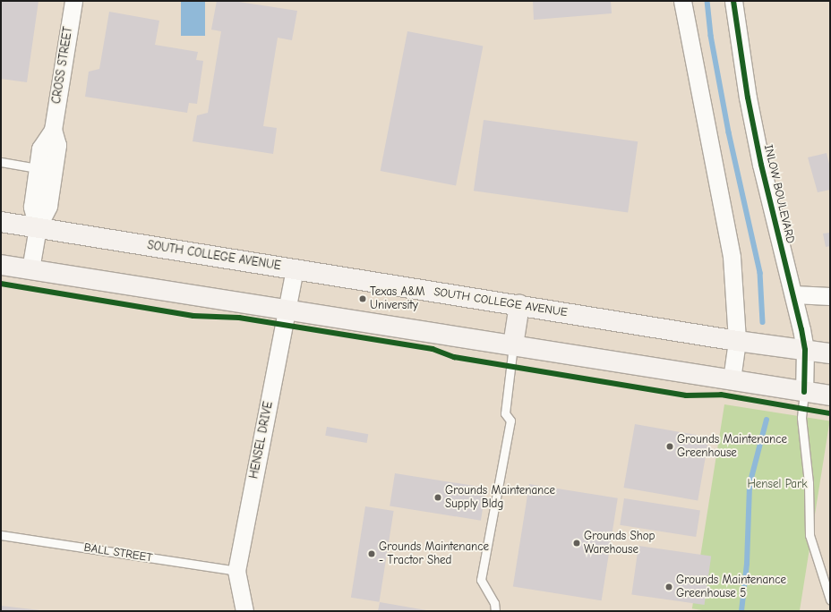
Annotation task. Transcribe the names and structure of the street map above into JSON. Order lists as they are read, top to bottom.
{
  "streets": {
    "main road": ["SOUTH COLLEGE AVENUE"],
    "street": ["CROSS STREET", "INLOW BOULEVARD", "HENSEL DRIVE"],
    "lane": ["BALL STREET"]
  },
  "crossings": [
    ["CROSS STREET", "SOUTH COLLEGE AVENUE"],
    ["INLOW BOULEVARD", "SOUTH COLLEGE AVENUE"],
    ["SOUTH COLLEGE AVENUE", "HENSEL DRIVE"],
    ["HENSEL DRIVE", "BALL STREET"]
  ],
  "parks": ["Hensel Park"],
  "places": [
    "Texas A&M University",
    "Grounds Maintenance Greenhouse",
    "Grounds Maintenance Supply Bldg",
    "Grounds Shop Warehouse",
    "Grounds Maintenance - Tractor Shed",
    "Grounds Maintenance Greenhouse 5"
  ]
}
